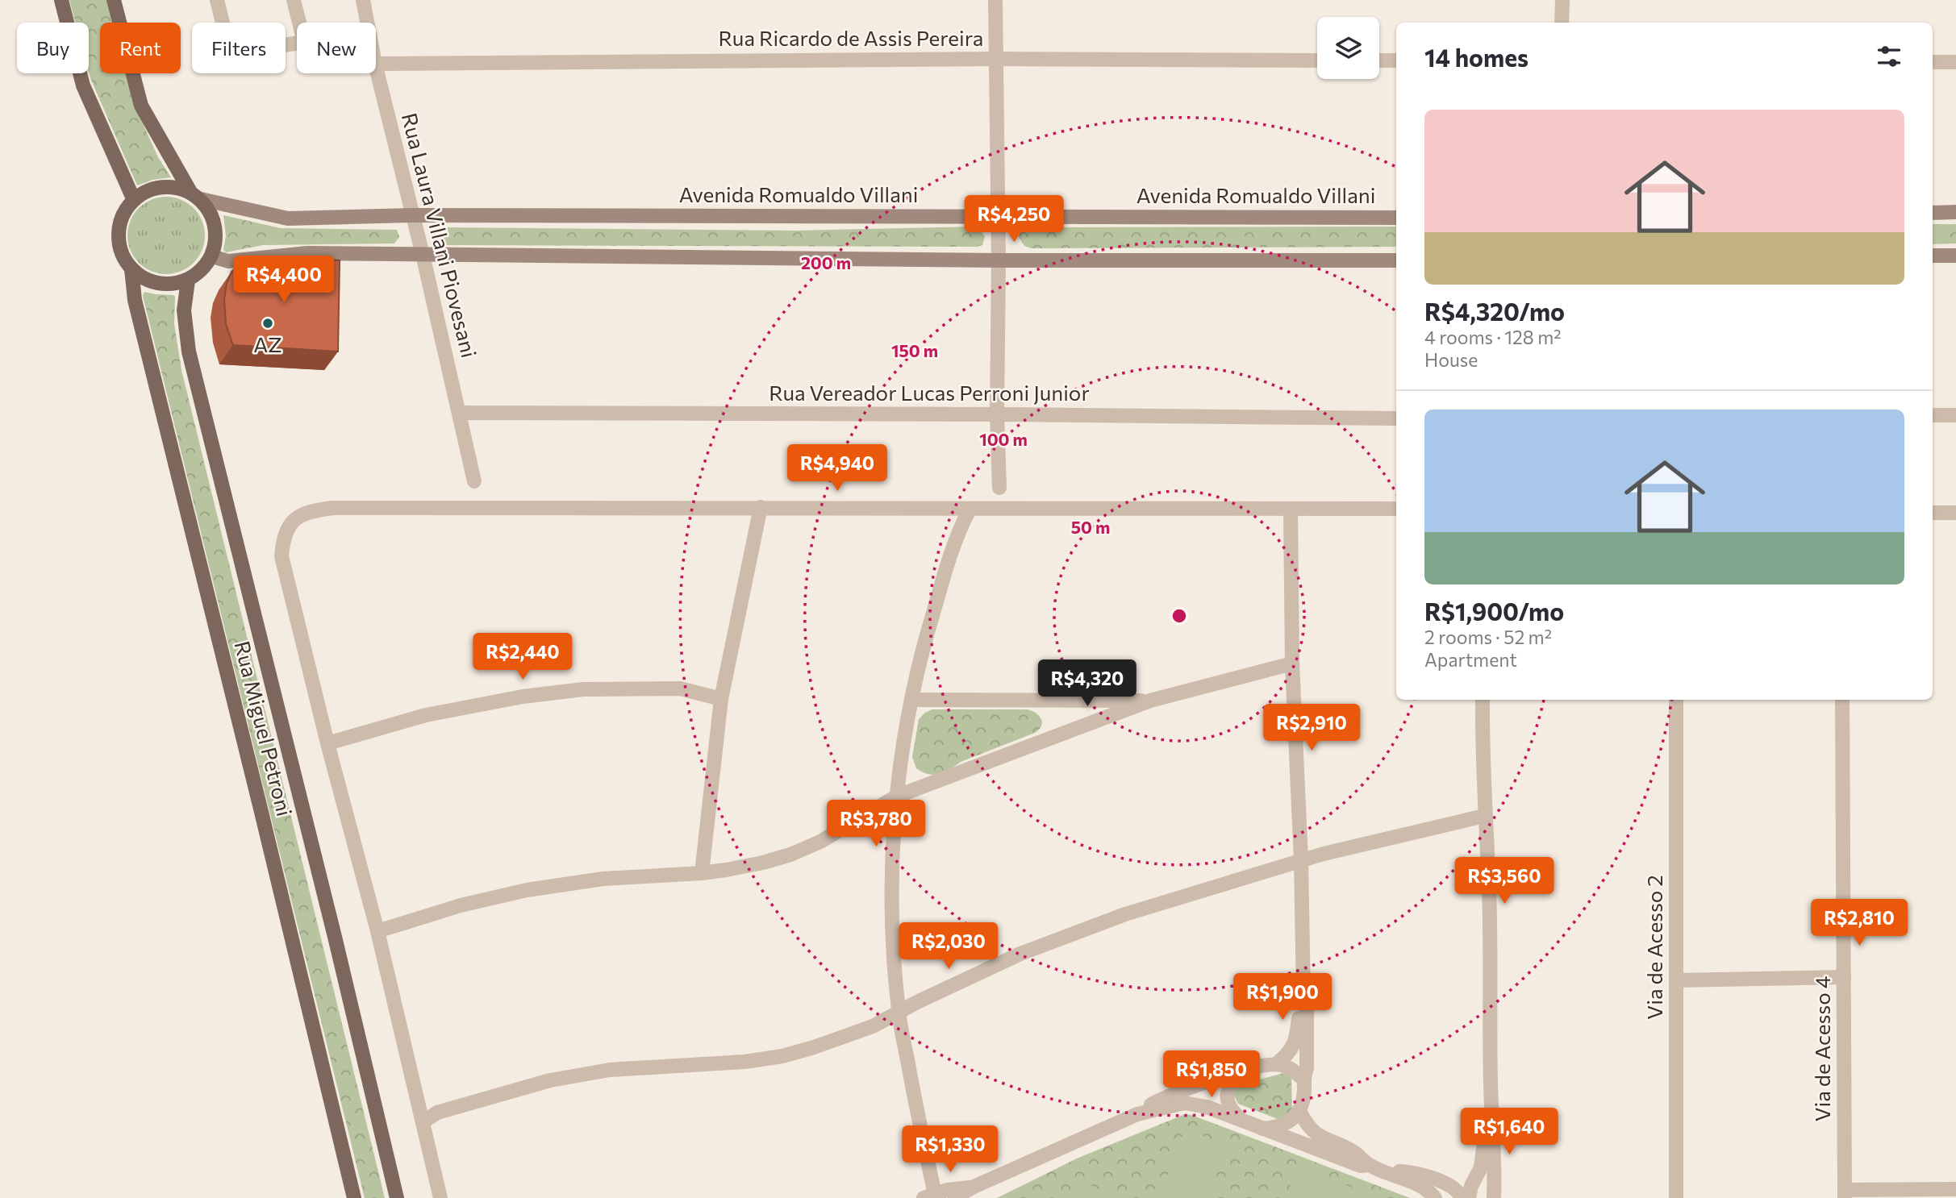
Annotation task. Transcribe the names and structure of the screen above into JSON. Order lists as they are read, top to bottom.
{
  "streets": {
    "main road": ["Rua Miguel Petroni"],
    "street": [
      "Rua Ricardo de Assis Pereira",
      "Avenida Romualdo Villani",
      "Rua Laura Villani Piovesani",
      "Rua Vereador Lucas Perroni Junior",
      "Via de Acesso 2",
      "Via de Acesso 4"
    ]
  },
  "crossings": [
    ["Rua Ricardo de Assis Pereira", "Rua Laura Villani Piovesani"],
    ["Avenida Romualdo Villani", "Rua Laura Villani Piovesani"],
    ["Avenida Romualdo Villani", "Rua Miguel Petroni"],
    ["Rua Laura Villani Piovesani", "Rua Vereador Lucas Perroni Junior"]
  ],
  "places": ["AZ"],
  "page": {
    "chip": [
      "Buy",
      "Rent",
      "Filters",
      "New"
    ],
    "heading": "14 homes",
    "list": [
      {
        "name": "R$4,320/mo",
        "note": "4 rooms · 128 m² · House"
      },
      {
        "name": "R$1,900/mo",
        "note": "2 rooms · 52 m² · Apartment"
      }
    ],
    "price": [
      "R$4,250",
      "R$4,400",
      "R$4,940",
      "R$2,440",
      "R$4,320",
      "R$2,910",
      "R$3,780",
      "R$3,560",
      "R$2,810",
      "R$2,030",
      "R$1,900",
      "R$1,850",
      "R$1,640",
      "R$1,330"
    ]
  },
  "rings": [
    "200 m",
    "150 m",
    "100 m",
    "50 m"
  ]
}
